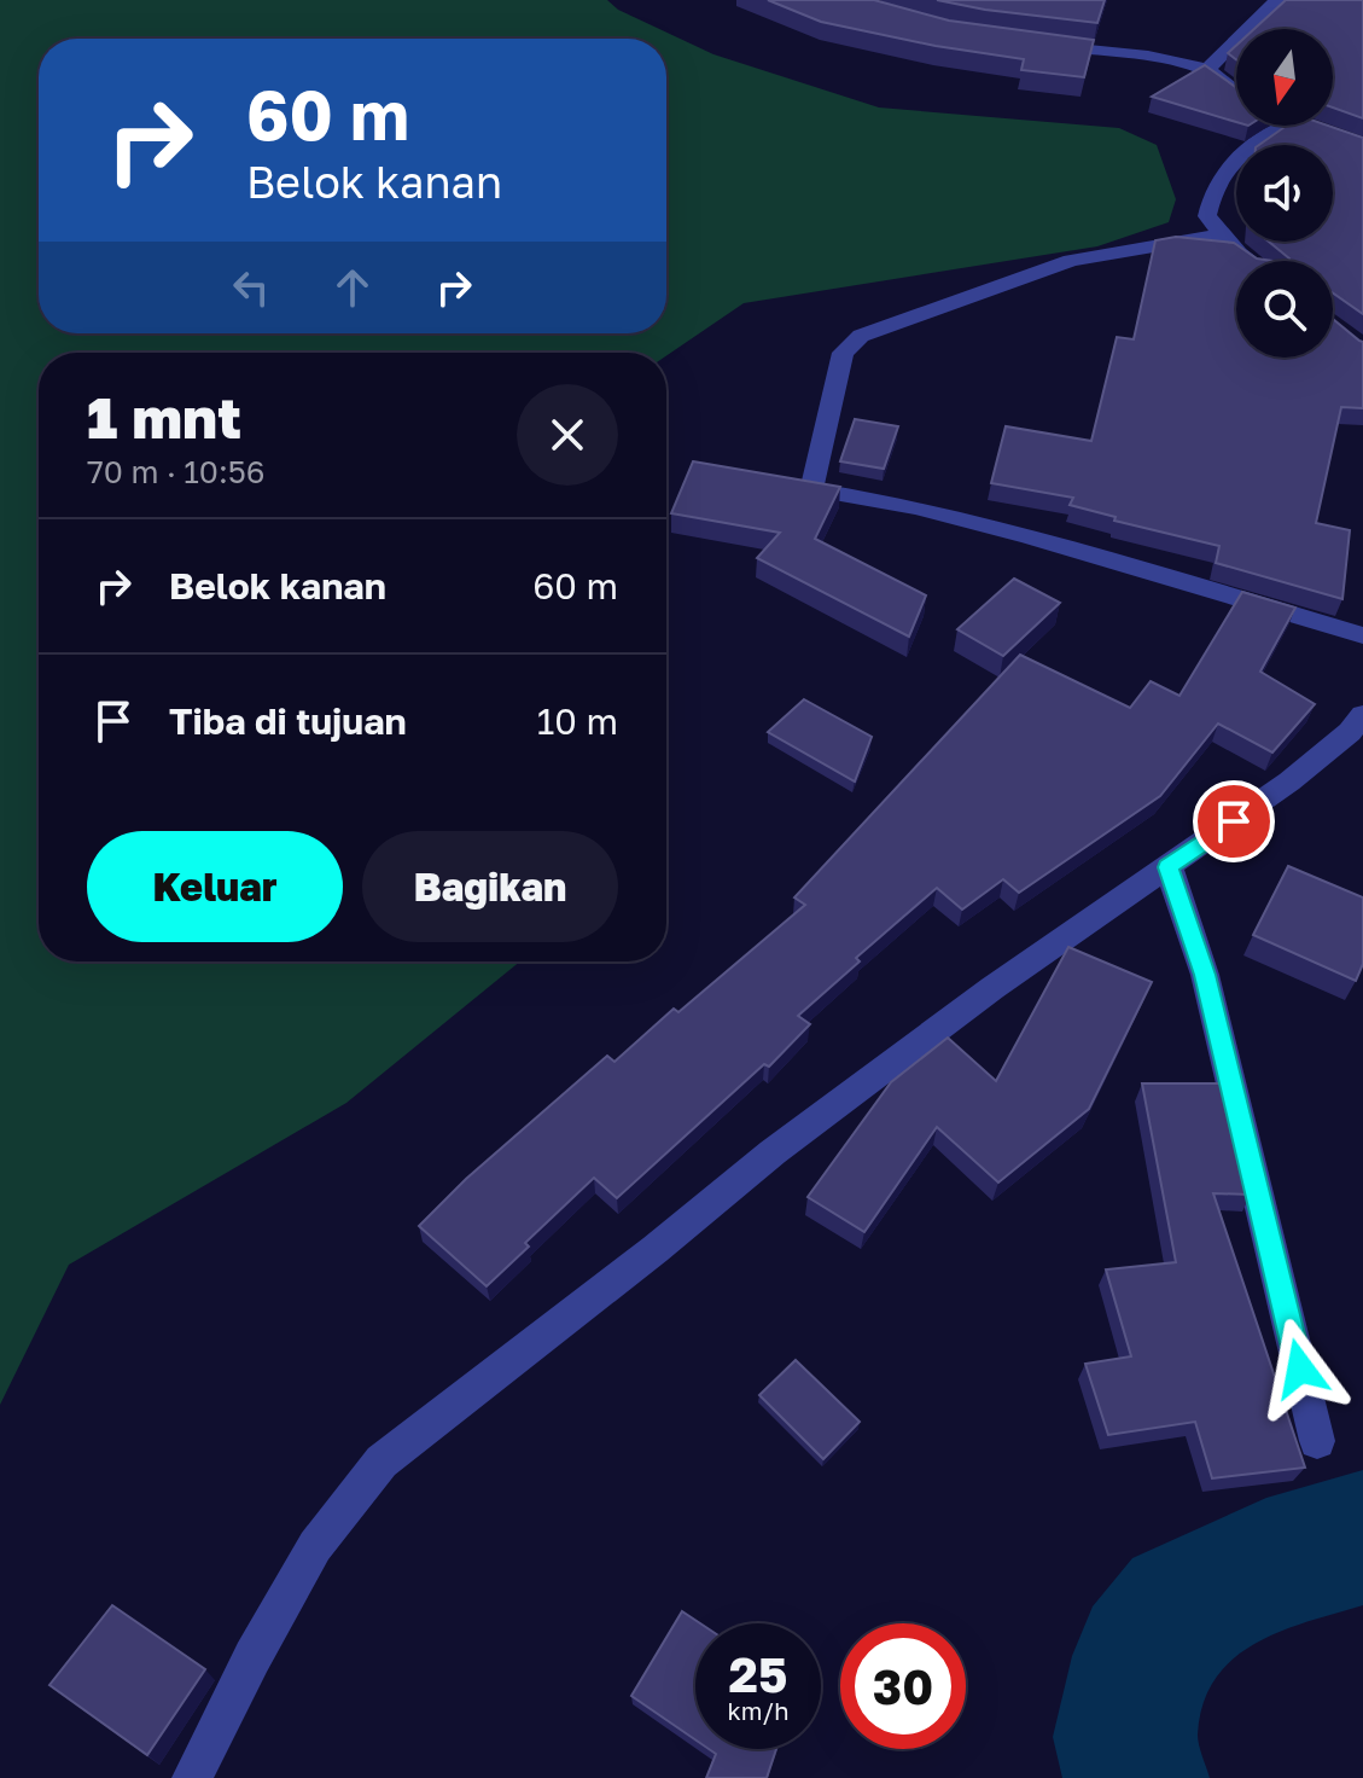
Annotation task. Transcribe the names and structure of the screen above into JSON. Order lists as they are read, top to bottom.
{
  "north": "bottom",
  "page": {
    "turn": ["60 m", "Belok kanan"],
    "heading": ["1 mnt", "70 m · 10:56"],
    "list": [
      {
        "name": "Belok kanan",
        "value": "60 m"
      },
      {
        "name": "Tiba di tujuan",
        "value": "10 m"
      }
    ],
    "buttons": ["Keluar", "Bagikan"],
    "speed": "25 km/h",
    "limit": "30"
  }
}
